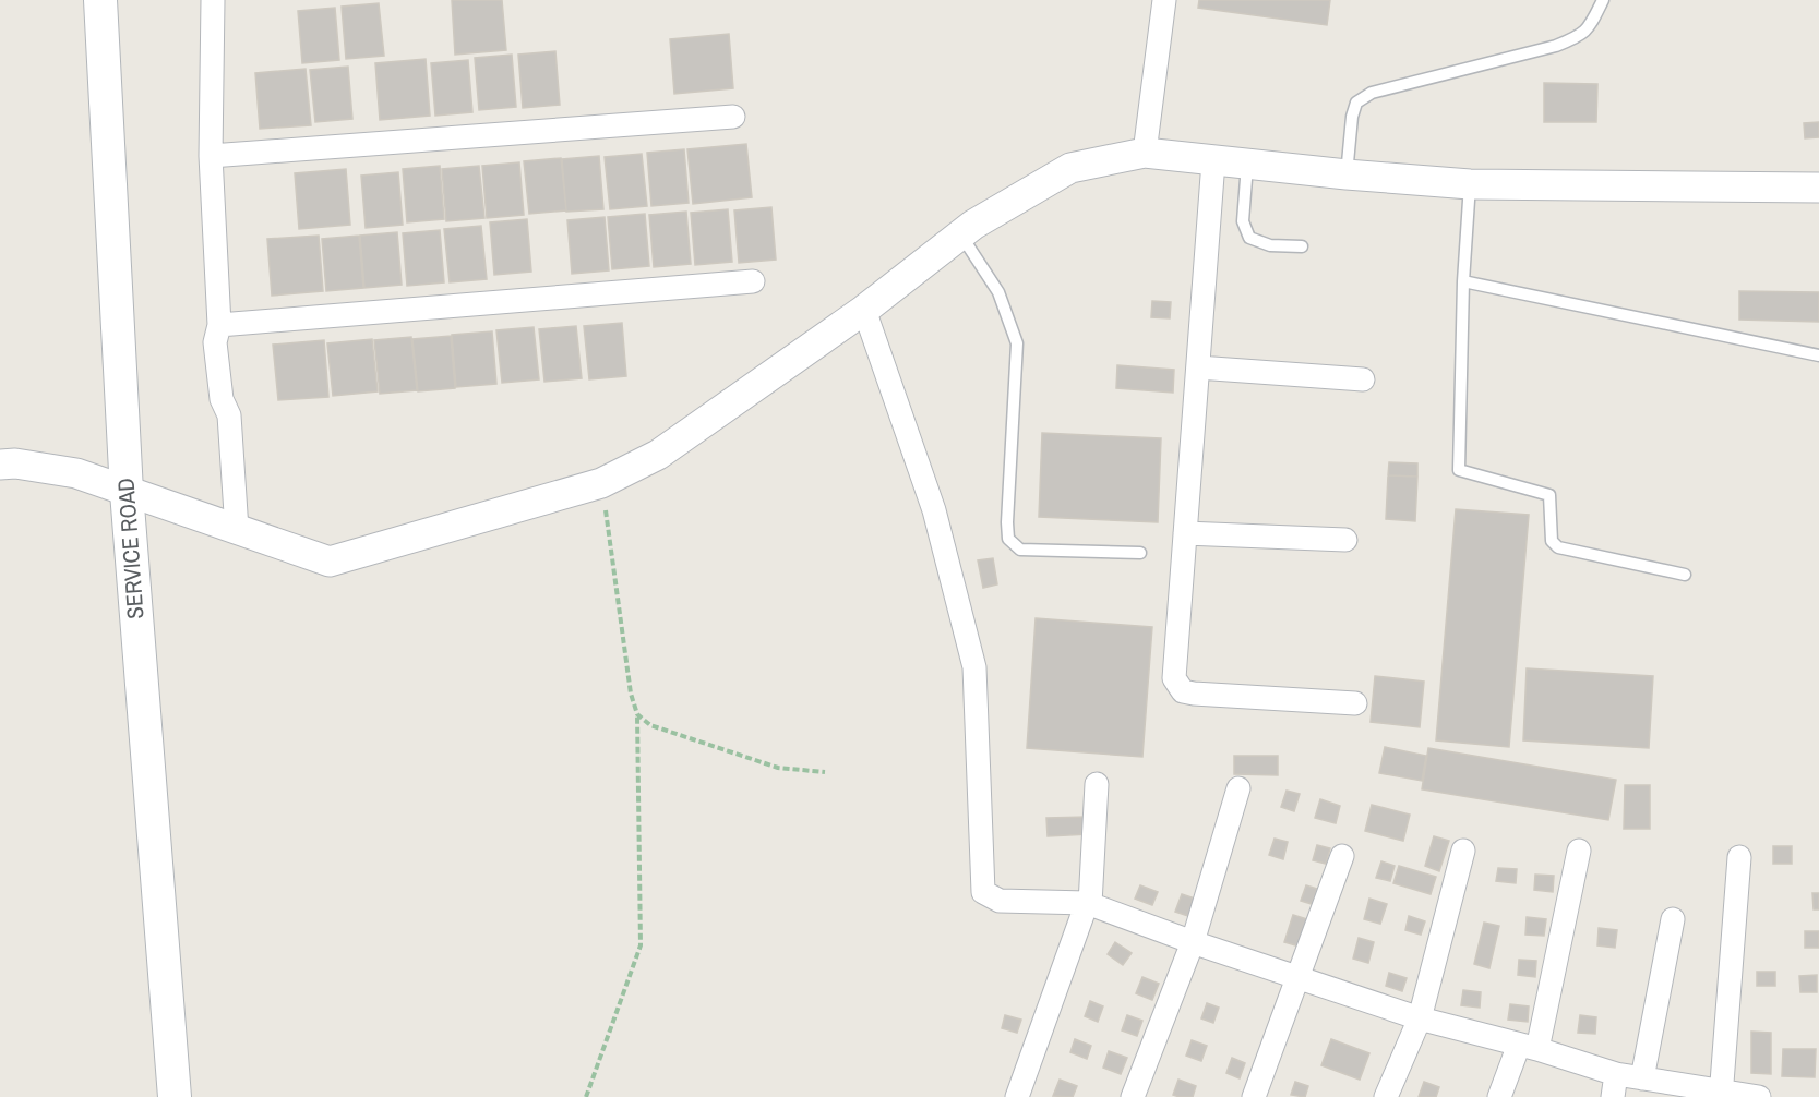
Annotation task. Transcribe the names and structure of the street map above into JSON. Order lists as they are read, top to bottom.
{
  "streets": {
    "main road": ["SERVICE ROAD"]
  }
}
